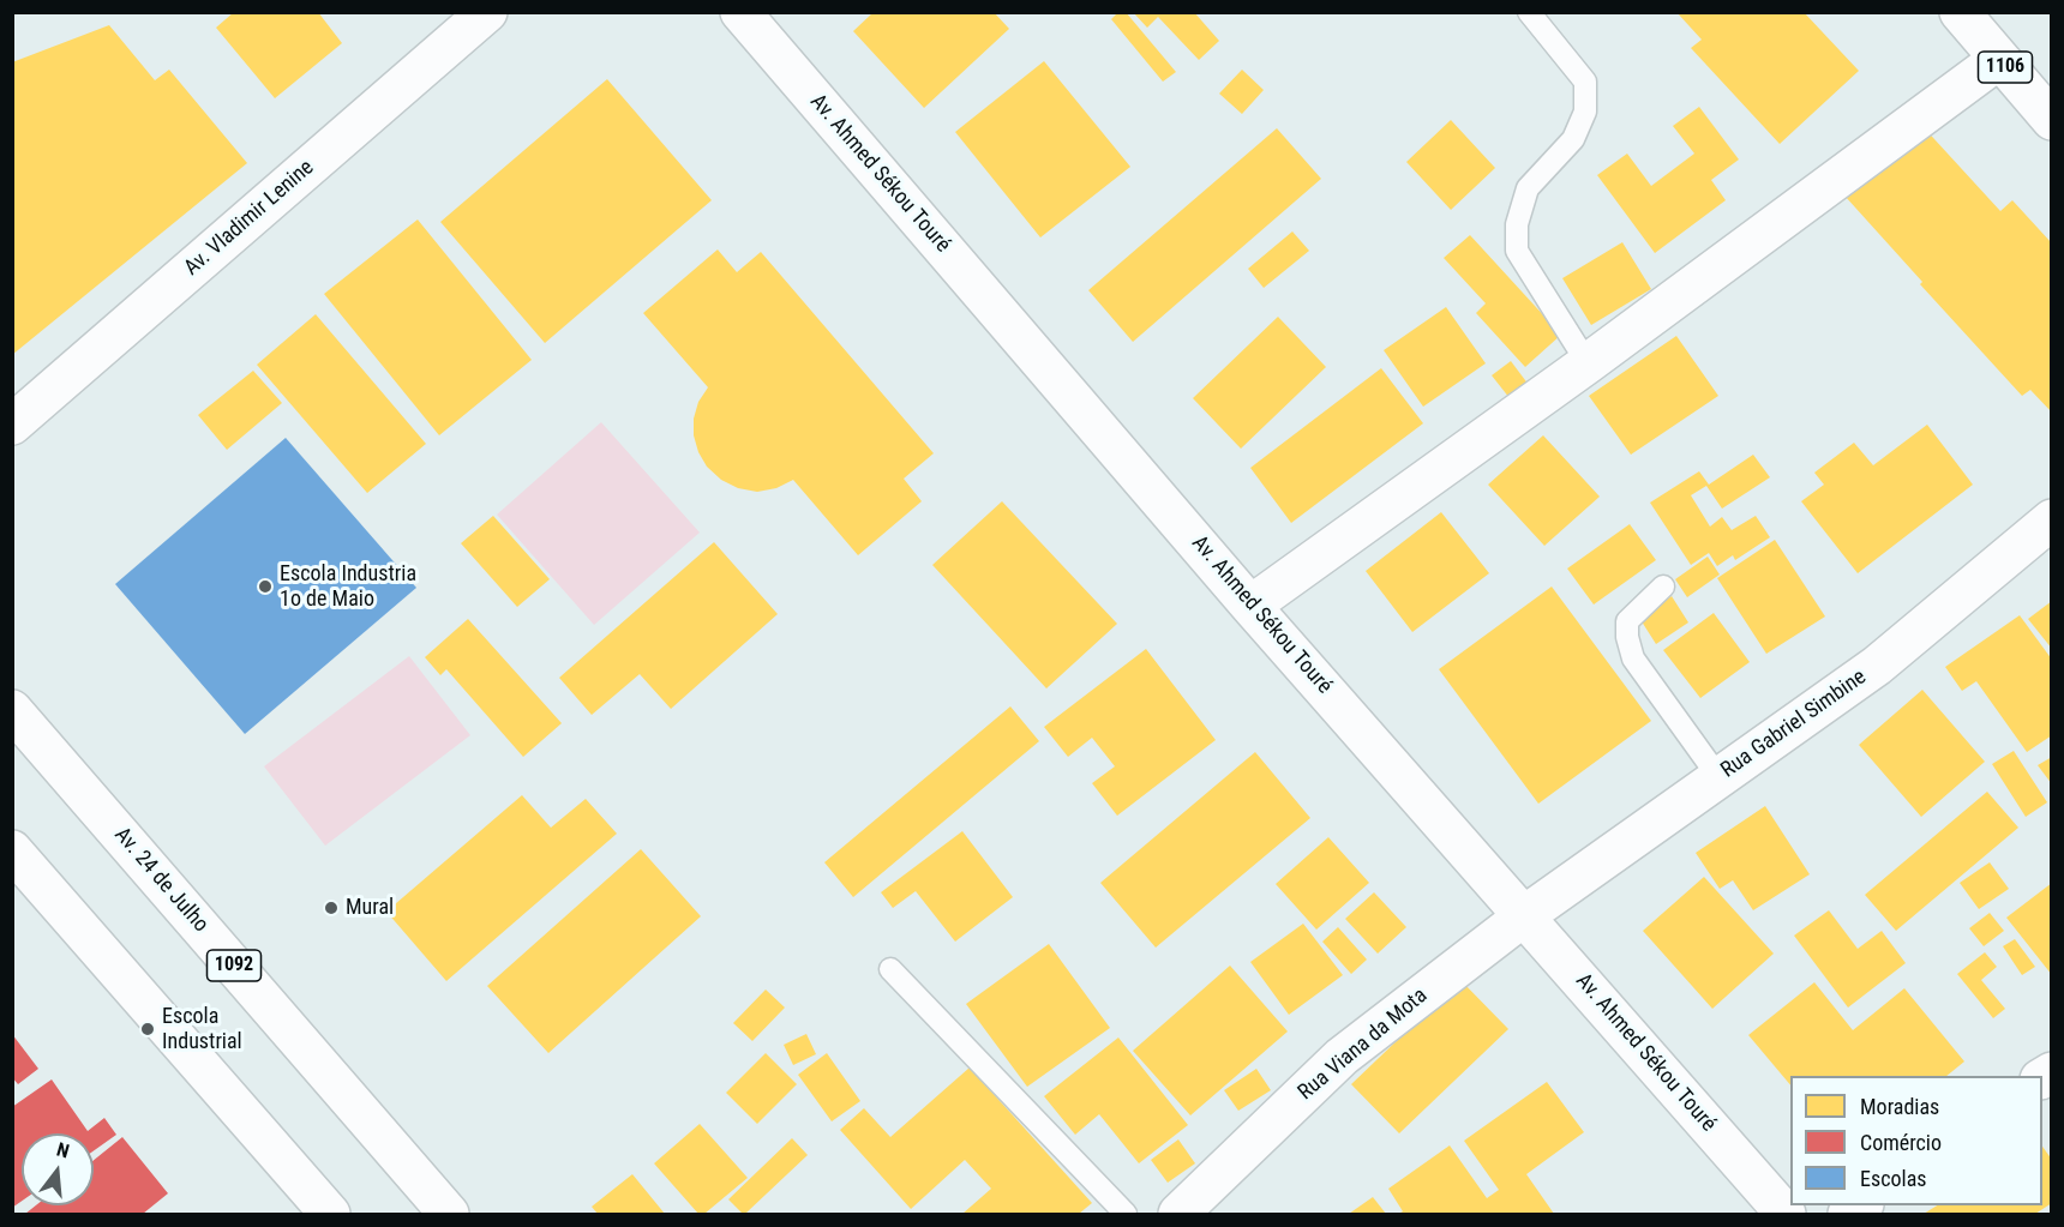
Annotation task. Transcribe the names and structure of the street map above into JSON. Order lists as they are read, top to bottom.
{
  "streets": {
    "street": [
      "1106",
      "Av. Ahmed Sékou Touré",
      "Av. Vladimir Lenine",
      "Rua Gabriel Simbine",
      "Av. 24 de Julho",
      "1092",
      "Rua Viana da Mota"
    ]
  },
  "crossings": [
    ["Av. Ahmed Sékou Touré", "Rua Gabriel Simbine"],
    ["Av. Ahmed Sékou Touré", "Rua Viana da Mota"],
    ["Rua Gabriel Simbine", "Rua Viana da Mota"]
  ],
  "places": ["Escola Industria 1o de Maio", "Mural", "Escola Industrial"],
  "legend": ["Moradias", "Comércio", "Escolas"],
  "north": "top"
}
